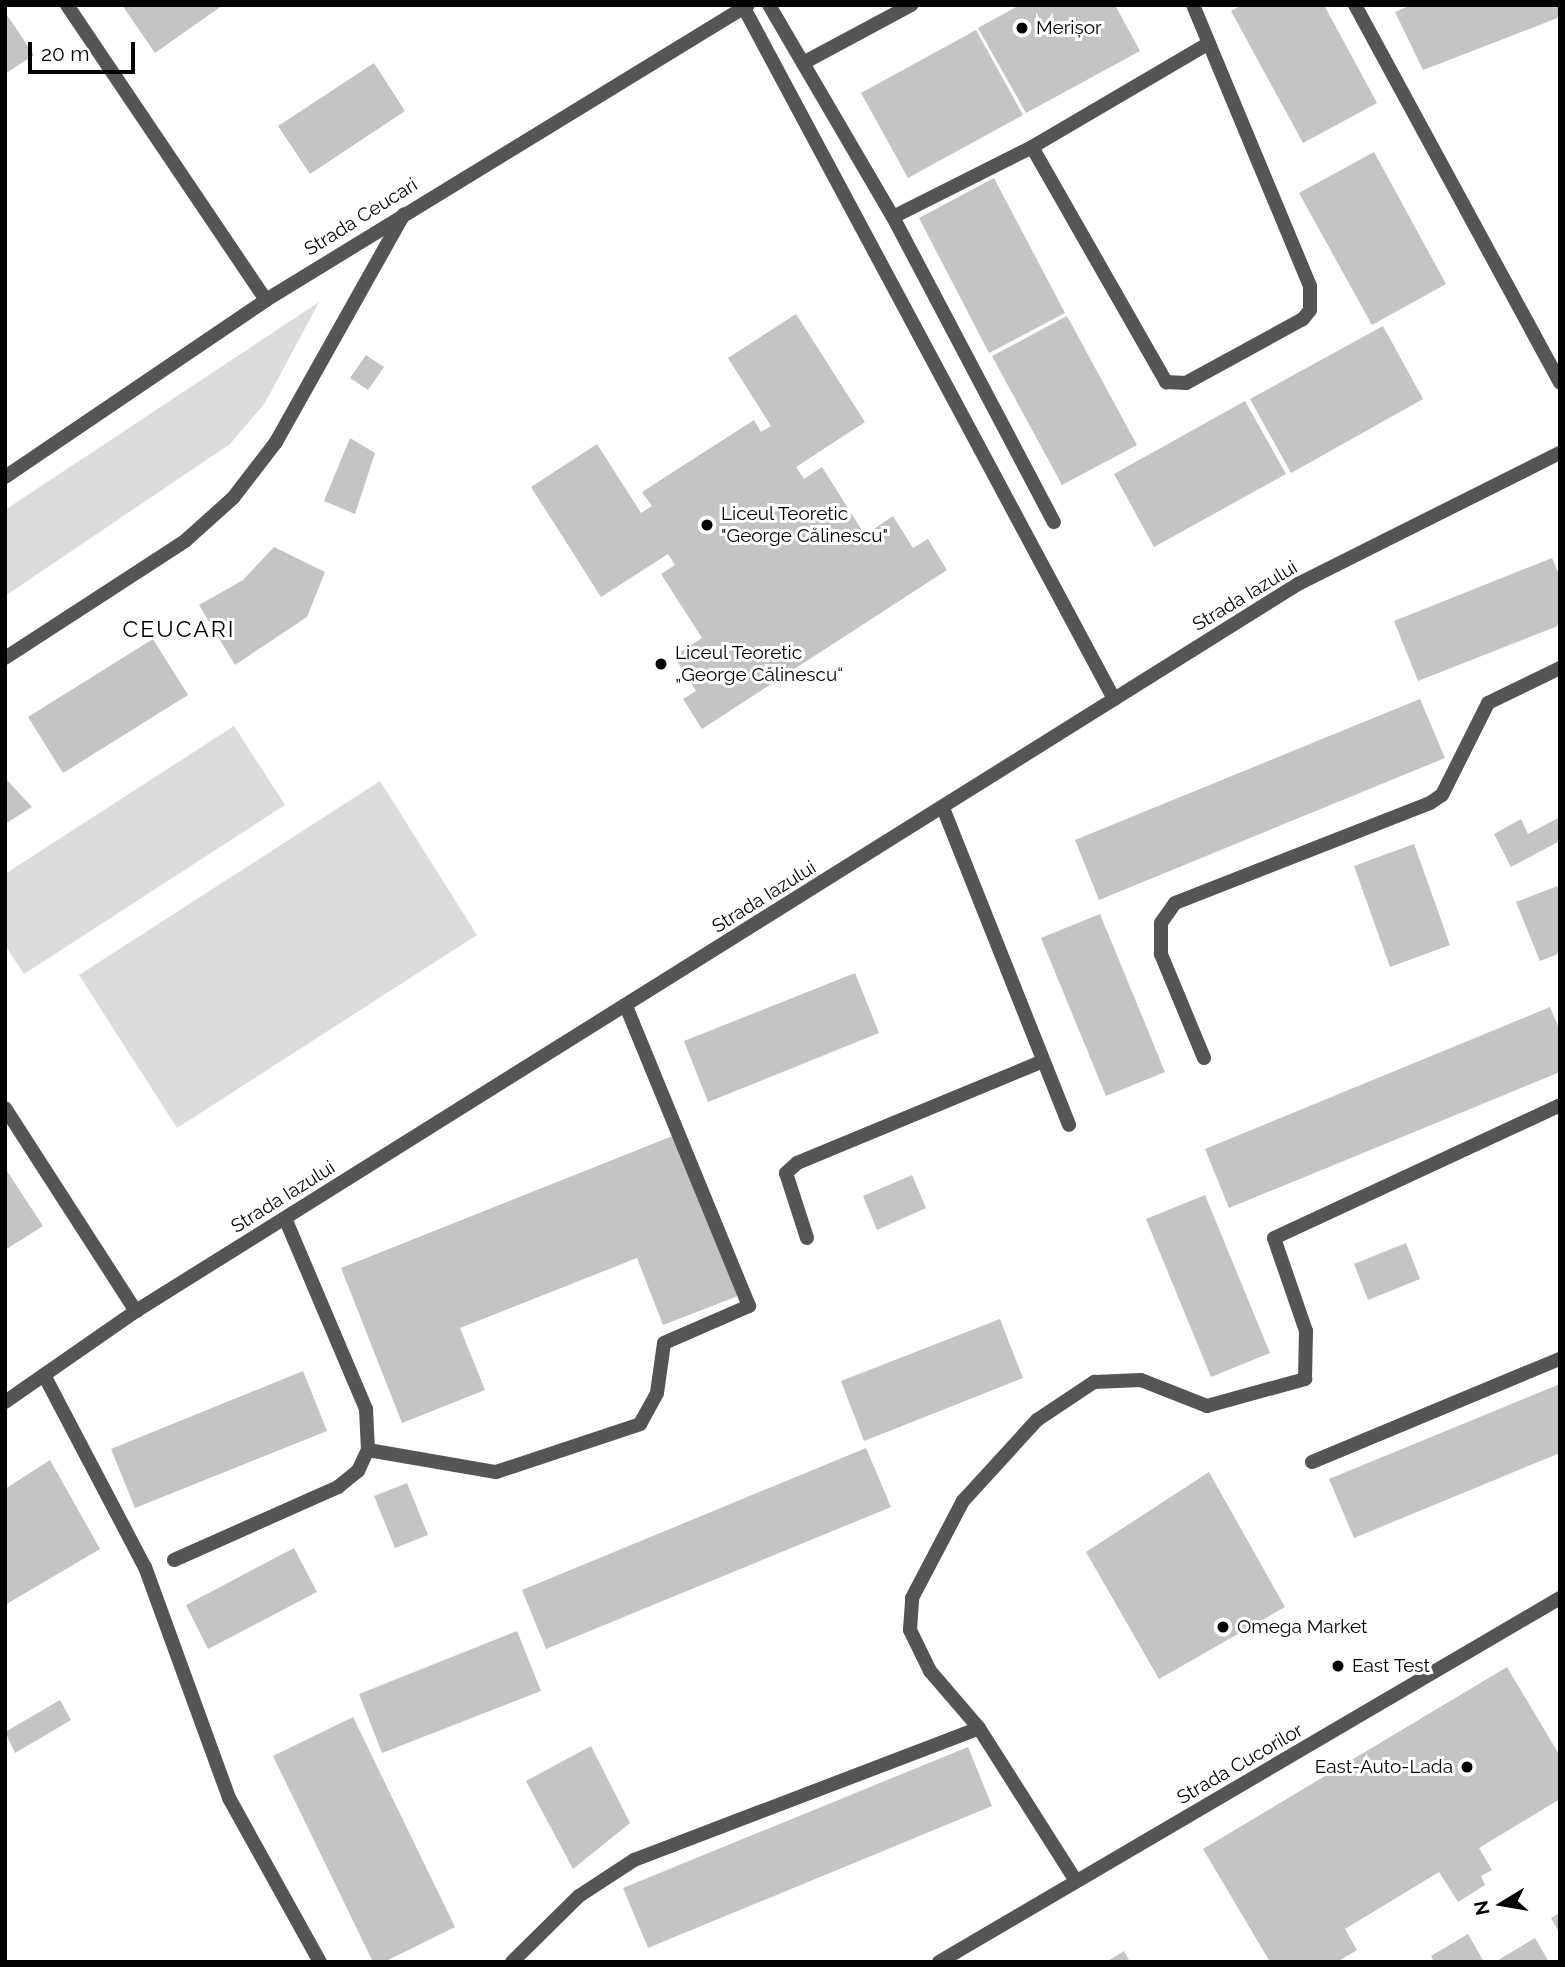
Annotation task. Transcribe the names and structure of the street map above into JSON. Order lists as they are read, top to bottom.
{
  "streets": {
    "street": ["Strada Ceucari", "Strada Iazului", "Strada Cucorilor"]
  },
  "districts": ["CEUCARI"],
  "places": [
    "Merișor",
    "Liceul Teoretic \"George Călinescu\"",
    "Liceul Teoretic „George Călinescu“",
    "Omega Market",
    "East Test",
    "East-Auto-Lada"
  ],
  "scale_bar": "20 m",
  "north": "left"
}
